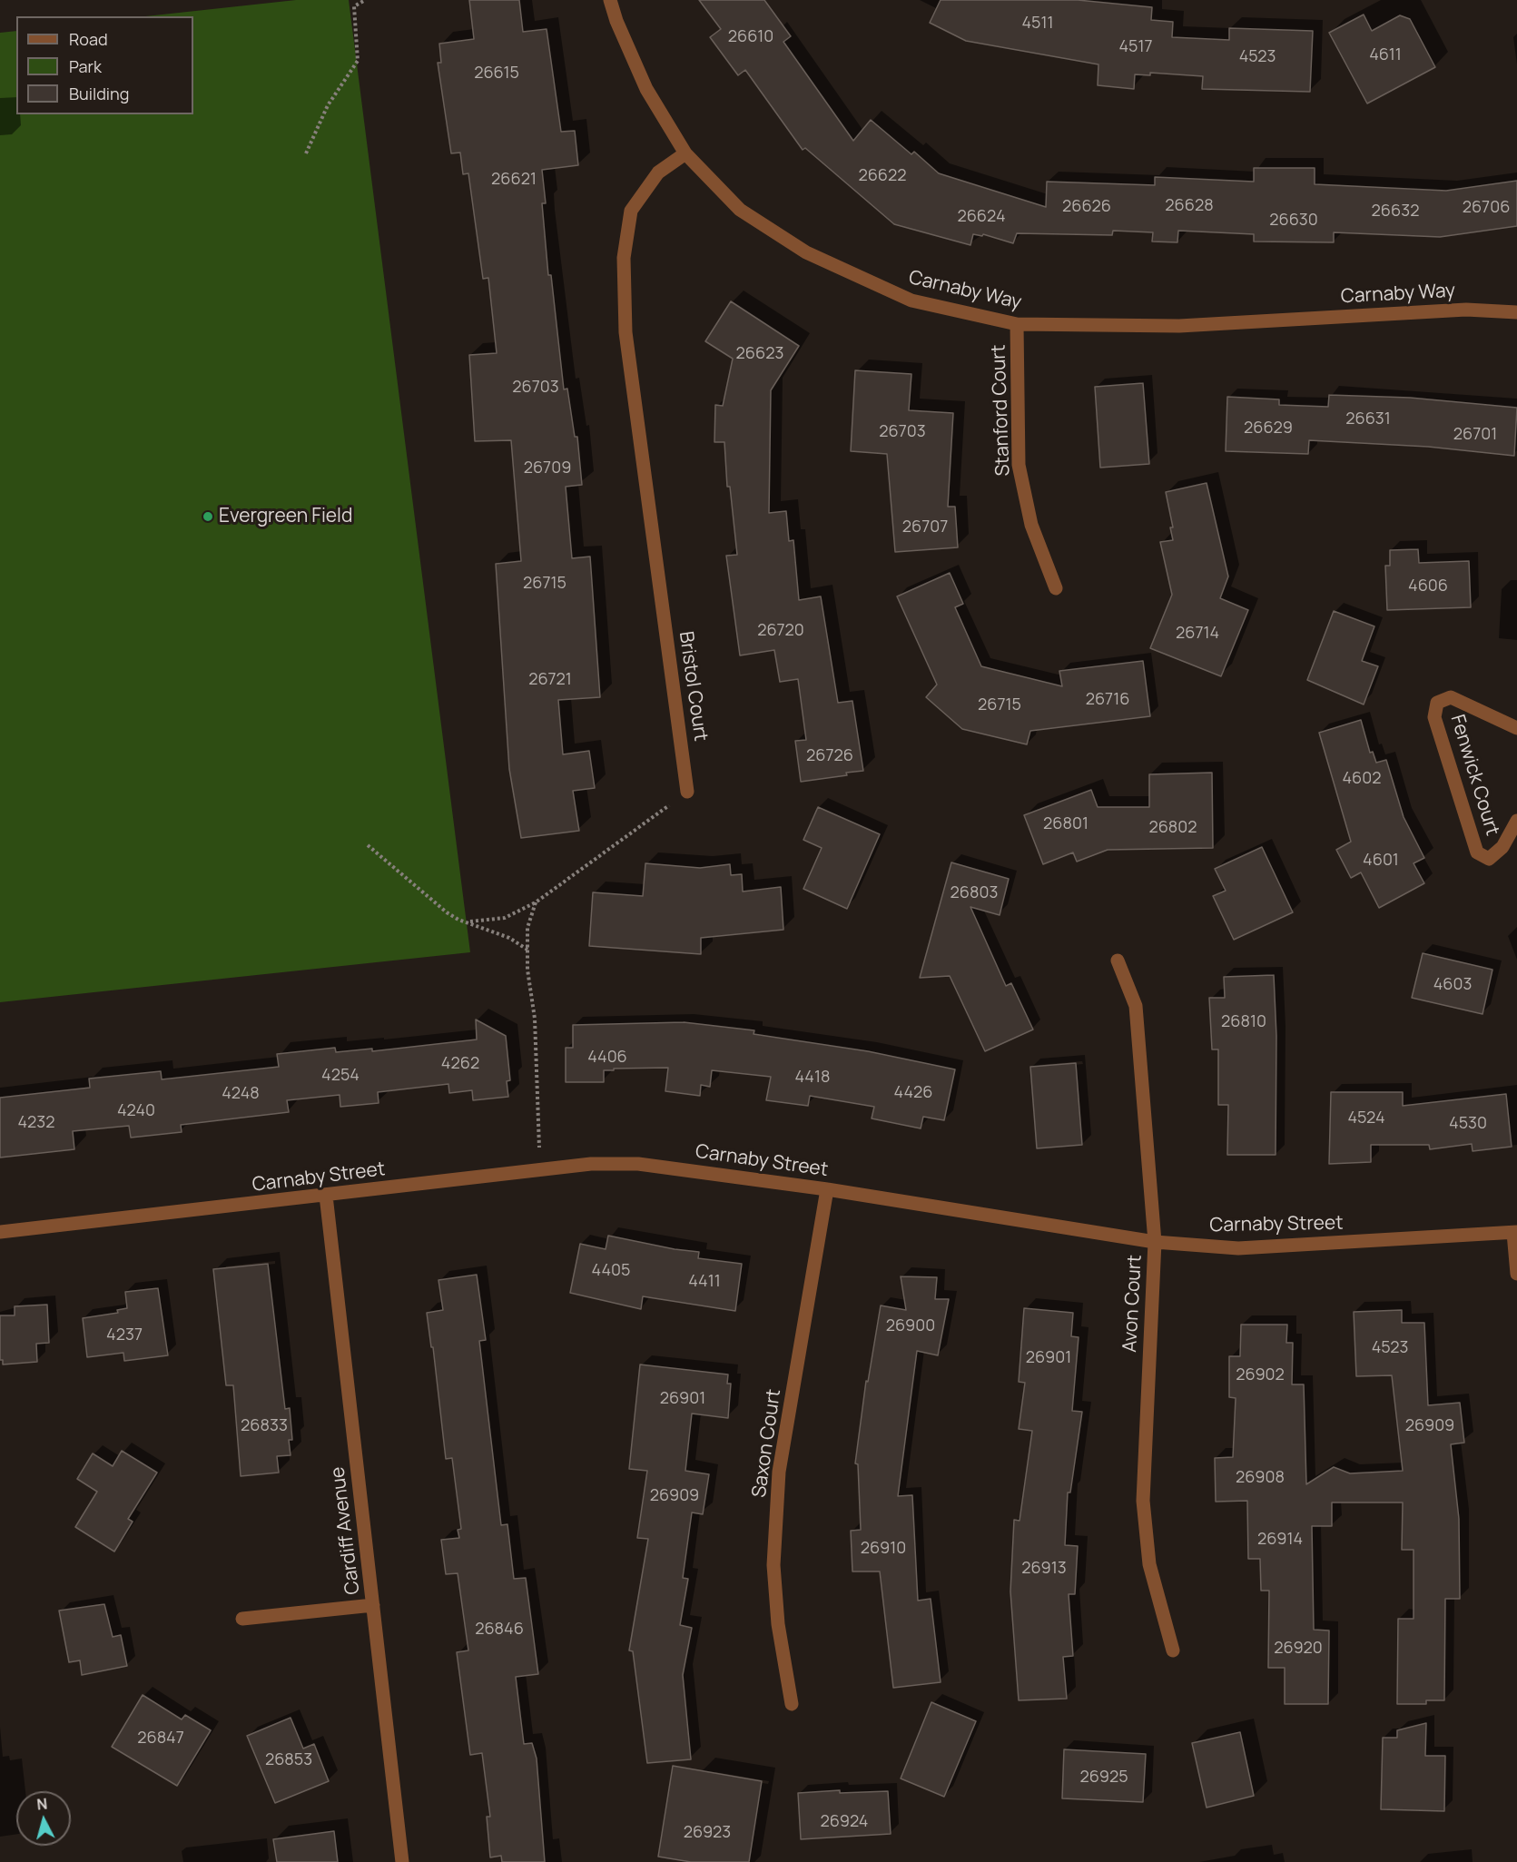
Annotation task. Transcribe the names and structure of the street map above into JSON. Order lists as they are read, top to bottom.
{
  "streets": {
    "street": [
      "Carnaby Way",
      "Stanford Court",
      "Bristol Court",
      "Fenwick Court",
      "Carnaby Street",
      "Avon Court",
      "Saxon Court",
      "Cardiff Avenue"
    ]
  },
  "crossings": [
    ["Carnaby Way", "Stanford Court"],
    ["Carnaby Way", "Bristol Court"],
    ["Carnaby Street", "Avon Court"],
    ["Carnaby Street", "Saxon Court"],
    ["Carnaby Street", "Cardiff Avenue"]
  ],
  "places": ["Evergreen Field"],
  "house_numbers": [
    "4511",
    "26610",
    "4517",
    "4611",
    "4523",
    "26615",
    "26622",
    "26621",
    "26628",
    "26626",
    "26706",
    "26632",
    "26624",
    "26630",
    "26623",
    "26703",
    "26631",
    "26629",
    "26703",
    "26701",
    "26709",
    "26707",
    "26715",
    "4606",
    "26720",
    "26714",
    "26721",
    "26716",
    "26715",
    "26726",
    "4602",
    "26801",
    "26802",
    "4601",
    "26803",
    "4603",
    "26810",
    "4406",
    "4262",
    "4254",
    "4418",
    "4426",
    "4248",
    "4240",
    "4524",
    "4232",
    "4530",
    "4405",
    "4411",
    "26900",
    "4237",
    "4523",
    "26901",
    "26902",
    "26901",
    "26833",
    "26909",
    "26908",
    "26909",
    "26914",
    "26910",
    "26913",
    "26846",
    "26920",
    "26847",
    "26853",
    "26925",
    "26924",
    "26923"
  ],
  "legend": ["Road", "Park", "Building"],
  "north": "top"
}
